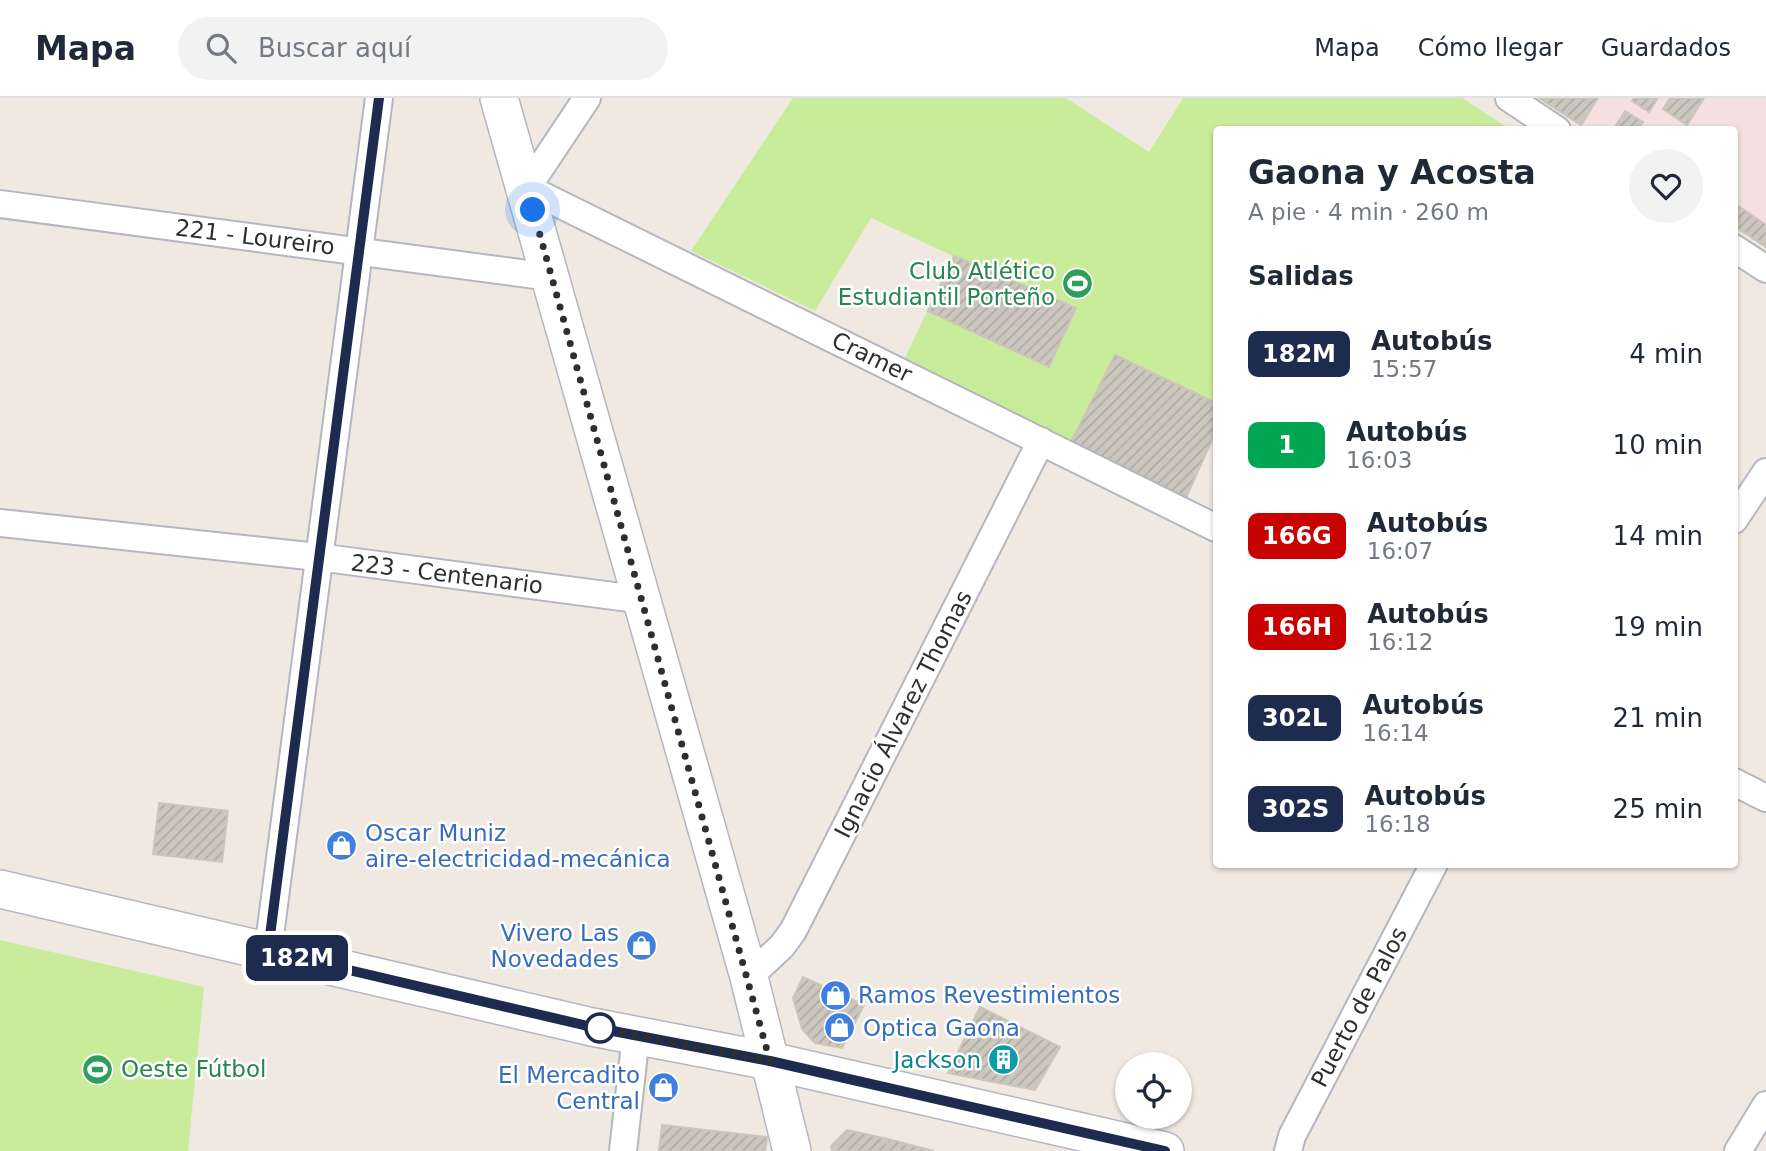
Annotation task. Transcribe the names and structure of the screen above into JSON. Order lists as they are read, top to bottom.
{
  "streets": {
    "street": [
      "221 - Loureiro",
      "Cramer",
      "223 - Centenario",
      "Ignacio Álvarez Thomas",
      "Puerto de Palos"
    ]
  },
  "crossings": [
    ["Cramer", "Ignacio Álvarez Thomas"]
  ],
  "places": {
    "sports": ["Club Atlético Estudiantil Porteño", "Oeste Fútbol"],
    "shop": [
      "Oscar Muniz aire-electricidad-mecánica",
      "Vivero Las Novedades",
      "Ramos Revestimientos",
      "Optica Gaona",
      "El Mercadito Central"
    ],
    "building": ["Jackson"]
  },
  "lines": ["bus line 182M"],
  "page": {
    "header": "Mapa",
    "search": "Buscar aquí",
    "nav": ["Mapa", "Cómo llegar", "Guardados"],
    "on_map": "182M",
    "heading": [
      ["Gaona y Acosta", "A pie · 4 min · 260 m"],
      "Salidas"
    ],
    "list": [
      {
        "mark": "182M",
        "name": "Autobús",
        "note": "15:57",
        "value": "4 min"
      },
      {
        "mark": "1",
        "name": "Autobús",
        "note": "16:03",
        "value": "10 min"
      },
      {
        "mark": "166G",
        "name": "Autobús",
        "note": "16:07",
        "value": "14 min"
      },
      {
        "mark": "166H",
        "name": "Autobús",
        "note": "16:12",
        "value": "19 min"
      },
      {
        "mark": "302L",
        "name": "Autobús",
        "note": "16:14",
        "value": "21 min"
      },
      {
        "mark": "302S",
        "name": "Autobús",
        "note": "16:18",
        "value": "25 min"
      }
    ]
  }
}
